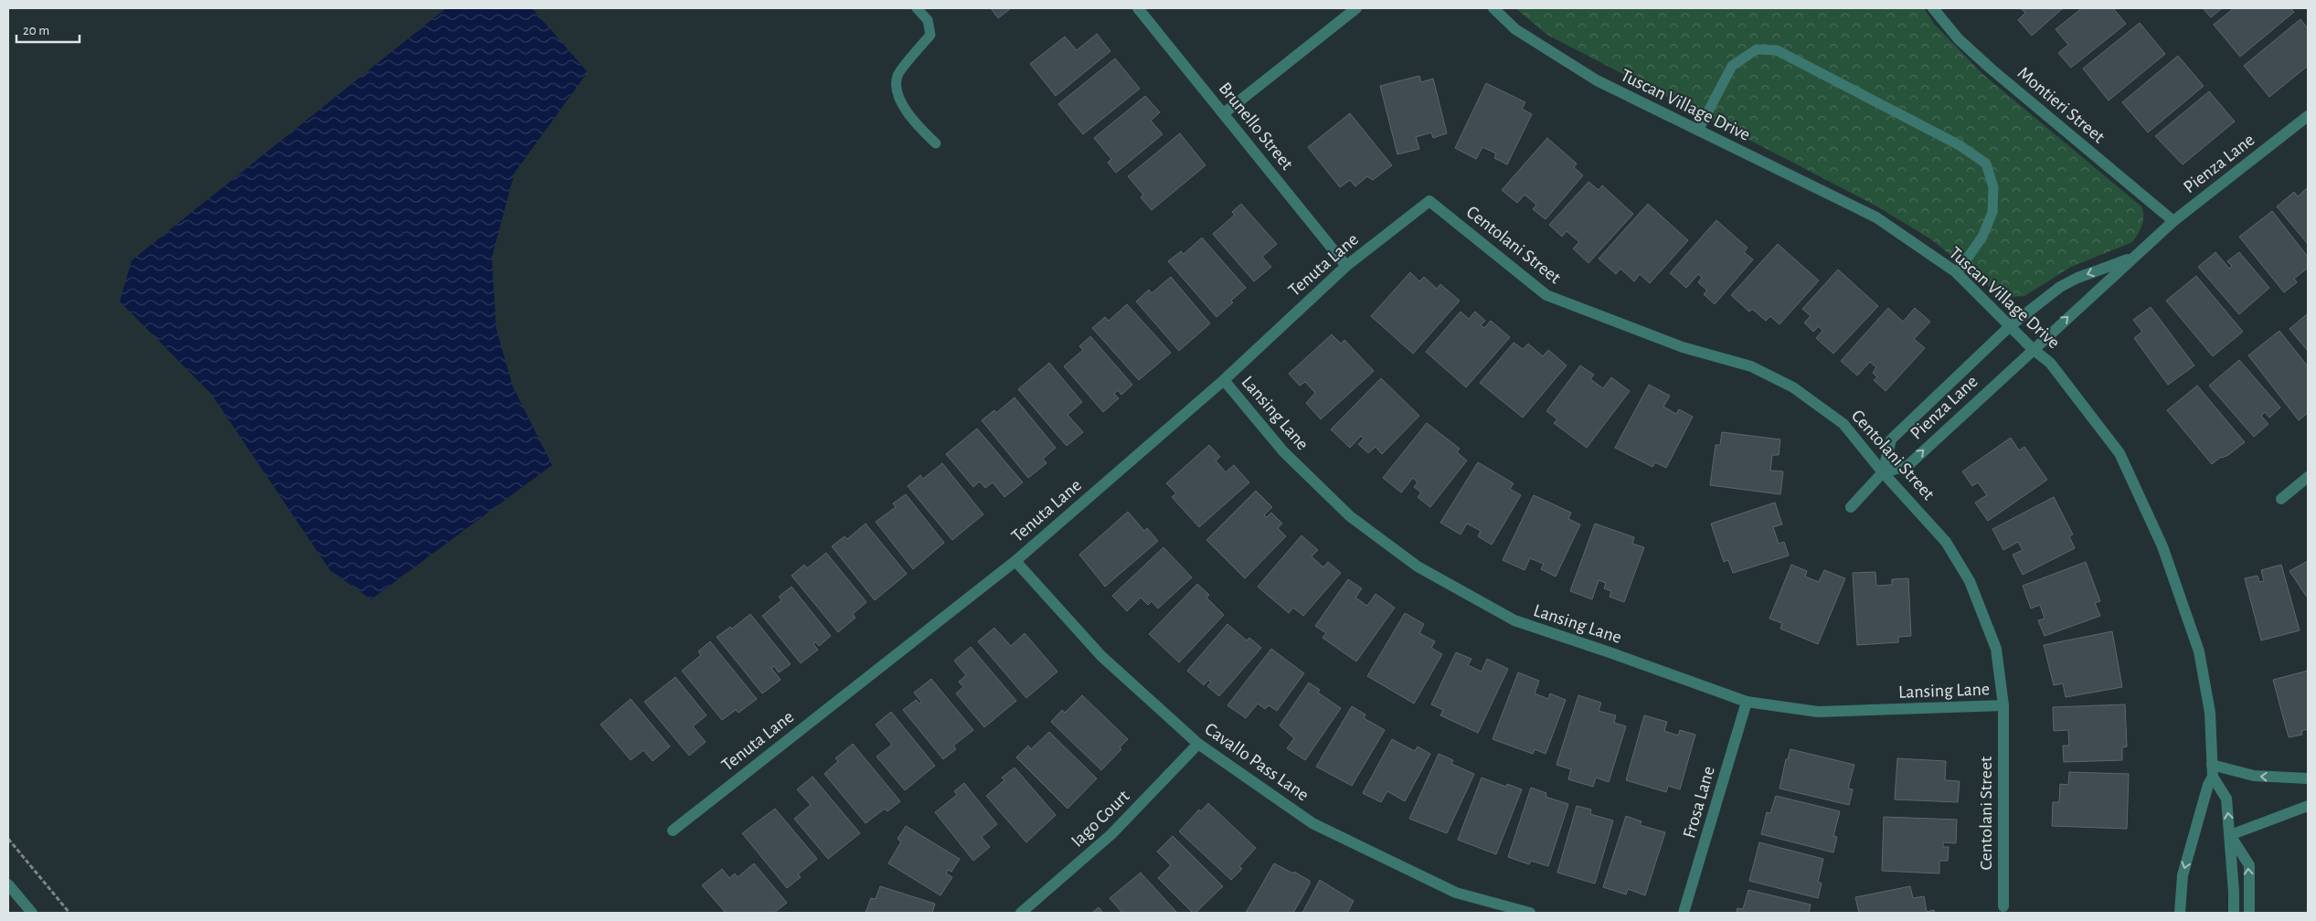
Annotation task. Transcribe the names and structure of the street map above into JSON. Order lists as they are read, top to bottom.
{
  "streets": {
    "street": [
      "Tuscan Village Drive",
      "Montieri Street",
      "Brunello Street",
      "Pienza Lane",
      "Centolani Street",
      "Tenuta Lane",
      "Lansing Lane",
      "Cavallo Pass Lane",
      "Frosa Lane",
      "Iago Court"
    ]
  },
  "crossings": [
    ["Tuscan Village Drive", "Pienza Lane"],
    ["Montieri Street", "Pienza Lane"],
    ["Brunello Street", "Tenuta Lane"],
    ["Pienza Lane", "Centolani Street"],
    ["Centolani Street", "Tenuta Lane"],
    ["Centolani Street", "Lansing Lane"],
    ["Tenuta Lane", "Lansing Lane"],
    ["Tenuta Lane", "Cavallo Pass Lane"],
    ["Lansing Lane", "Frosa Lane"],
    ["Cavallo Pass Lane", "Iago Court"]
  ],
  "scale_bar": "20 m"
}
